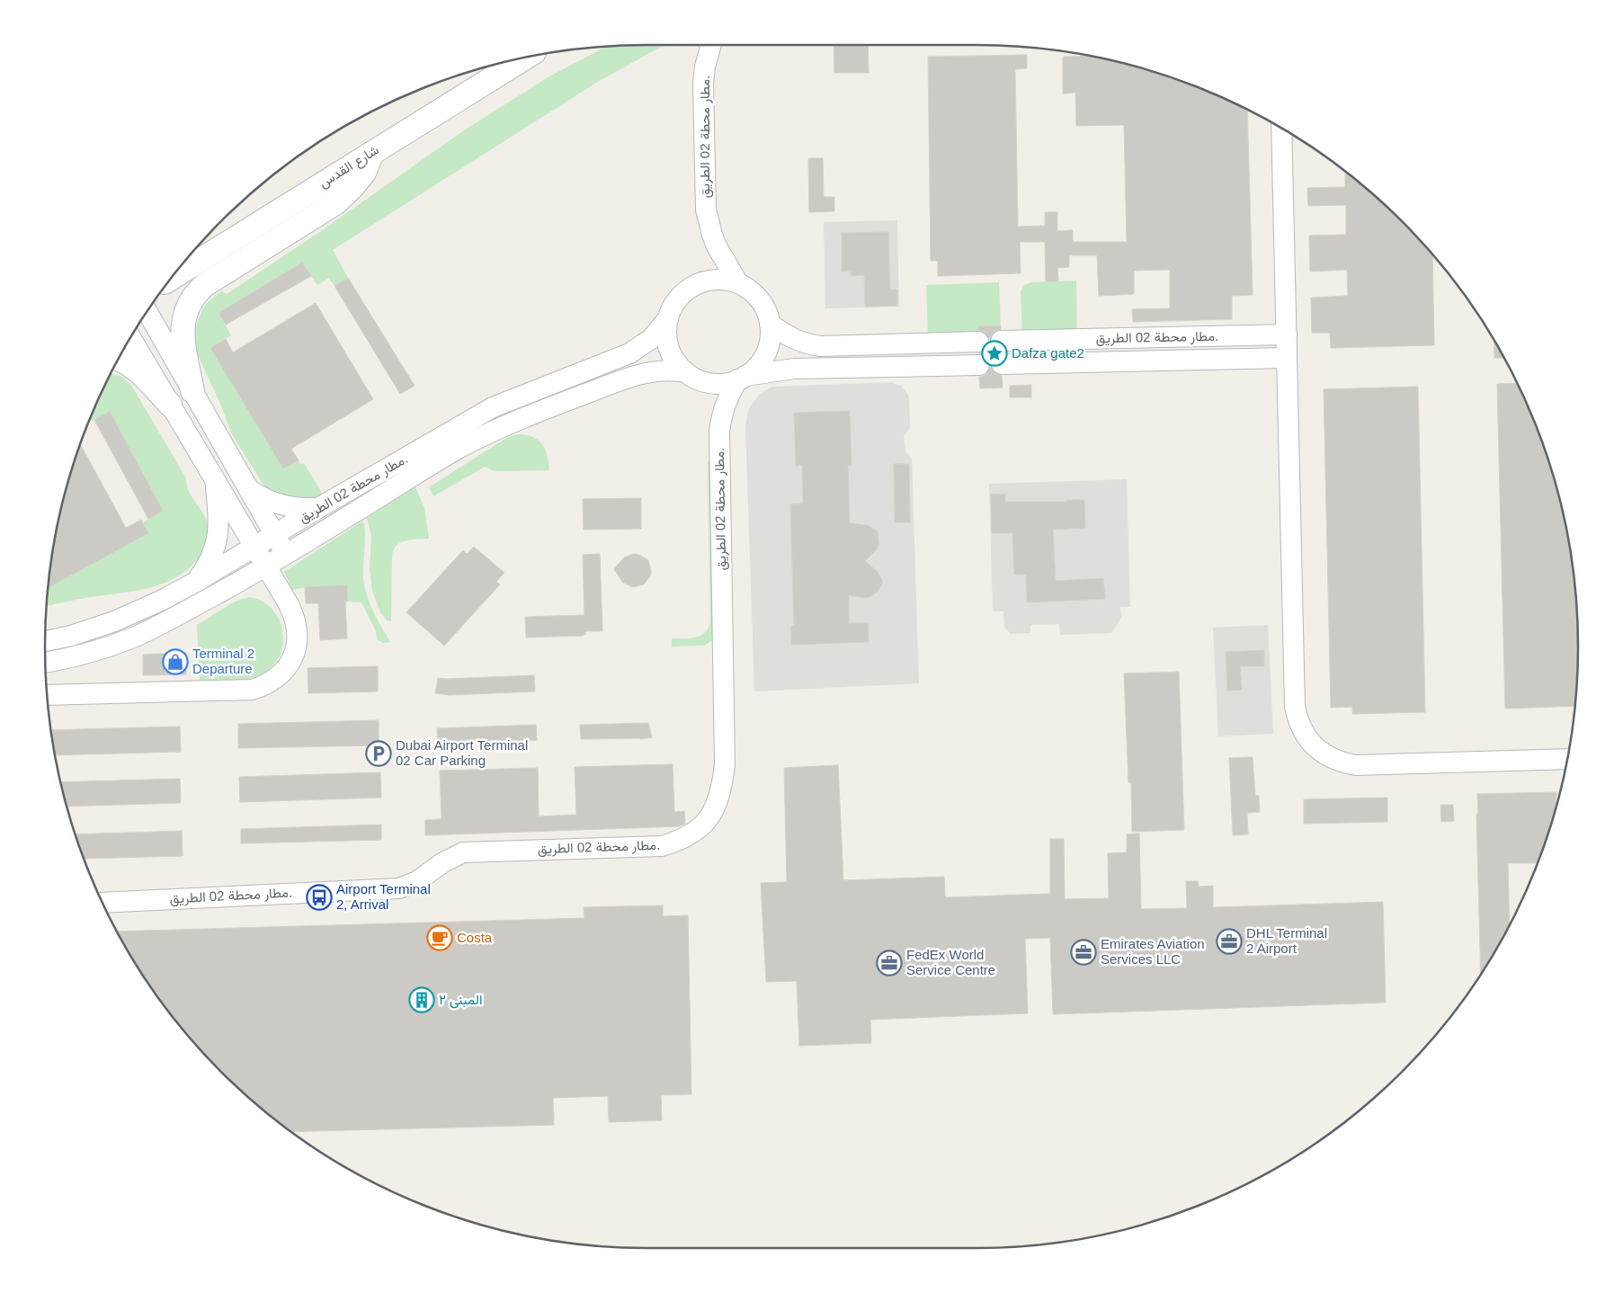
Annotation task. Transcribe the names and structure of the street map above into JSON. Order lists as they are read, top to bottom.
{
  "streets": {
    "main road": ["شارع القدس"],
    "street": ["مطار محطة 02 الطريق."]
  },
  "places": {
    "place": ["Dafza gate2"],
    "shop": ["Terminal 2 Departure"],
    "parking": ["Dubai Airport Terminal 02 Car Parking"],
    "bus stop": ["Airport Terminal 2, Arrival"],
    "cafe": ["Costa"],
    "office": ["DHL Terminal 2 Airport", "Emirates Aviation Services LLC", "FedEx World Service Centre"],
    "building": ["المبنى ٢"]
  }
}
